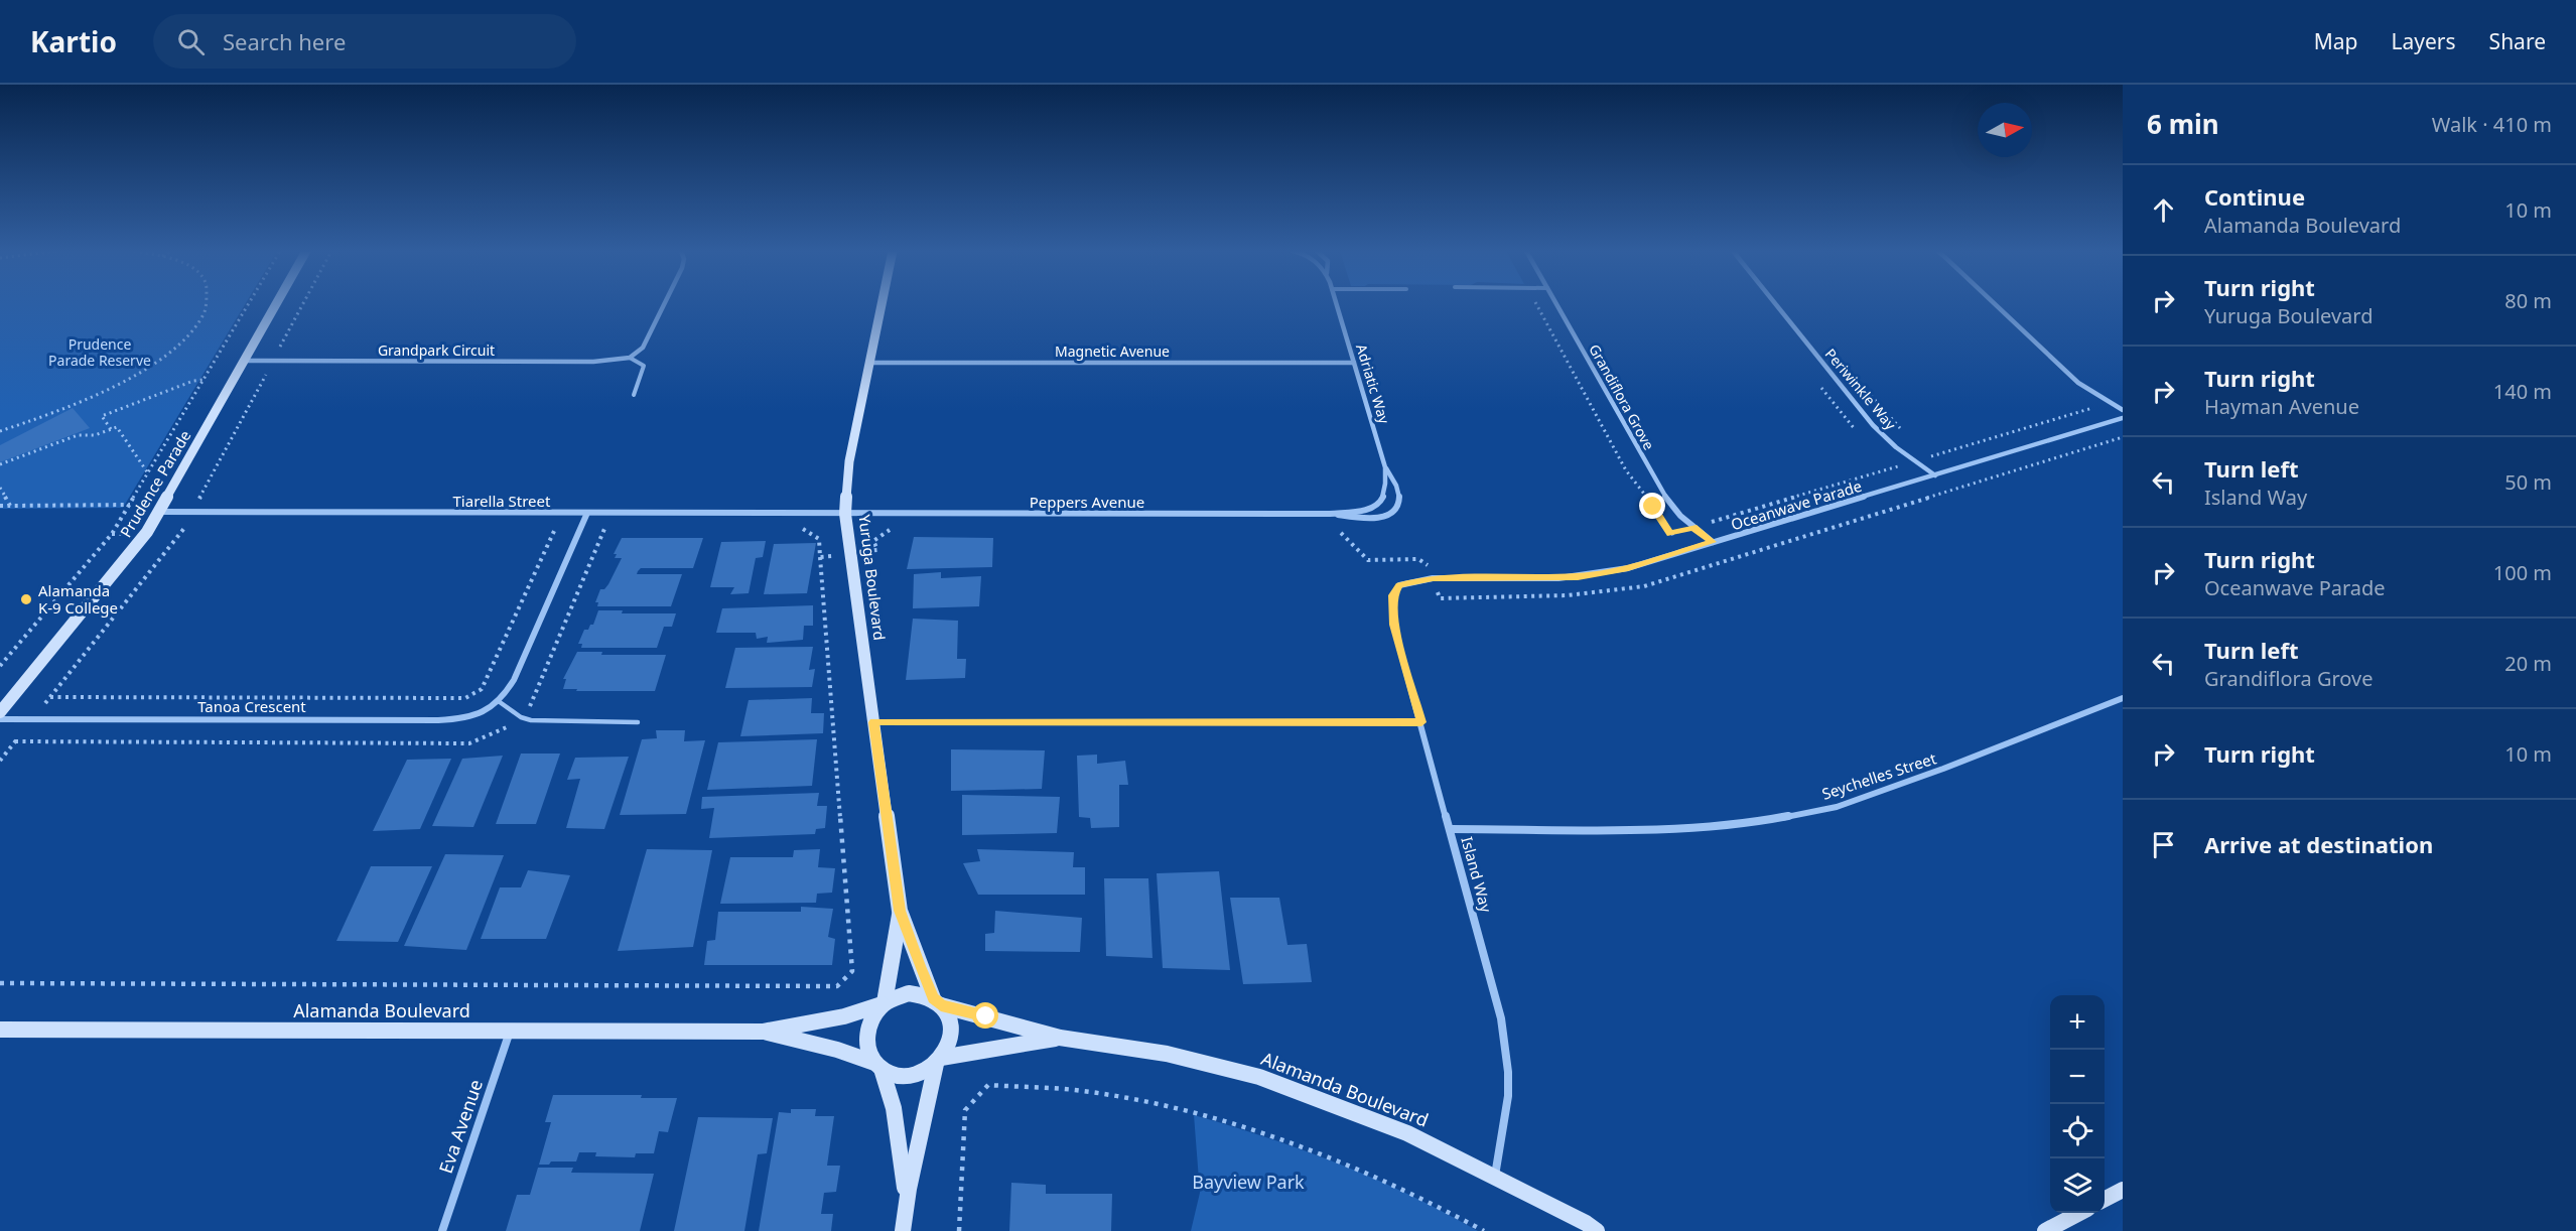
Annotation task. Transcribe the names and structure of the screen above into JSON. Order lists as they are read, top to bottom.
{
  "streets": {
    "street": [
      "Grandpark Circuit",
      "Magnetic Avenue",
      "Adriatic Way",
      "Periwinkle Way",
      "Grandiflora Grove",
      "Prudence Parade",
      "Tiarella Street",
      "Peppers Avenue",
      "Oceanwave Parade",
      "Yuruga Boulevard",
      "Tanoa Crescent",
      "Seychelles Street",
      "Island Way",
      "Alamanda Boulevard",
      "Eva Avenue"
    ]
  },
  "crossings": [
    ["Grandpark Circuit", "Prudence Parade"],
    ["Magnetic Avenue", "Adriatic Way"],
    ["Magnetic Avenue", "Yuruga Boulevard"],
    ["Adriatic Way", "Peppers Avenue"],
    ["Periwinkle Way", "Oceanwave Parade"],
    ["Grandiflora Grove", "Oceanwave Parade"],
    ["Prudence Parade", "Tiarella Street"],
    ["Tiarella Street", "Peppers Avenue"],
    ["Tiarella Street", "Yuruga Boulevard"],
    ["Peppers Avenue", "Yuruga Boulevard"],
    ["Oceanwave Parade", "Island Way"],
    ["Yuruga Boulevard", "Alamanda Boulevard"],
    ["Seychelles Street", "Island Way"],
    ["Island Way", "Alamanda Boulevard"],
    ["Alamanda Boulevard", "Eva Avenue"]
  ],
  "parks": ["Prudence Parade Reserve", "Bayview Park"],
  "places": ["Alamanda K-9 College"],
  "north": "right",
  "page": {
    "header": "Kartio",
    "search": "Search here",
    "nav": ["Map", "Layers", "Share"],
    "heading": ["6 min", "Walk · 410 m"],
    "list": [
      ["Continue", "Alamanda Boulevard", "10 m"],
      ["Turn right", "Yuruga Boulevard", "80 m"],
      ["Turn right", "Hayman Avenue", "140 m"],
      ["Turn left", "Island Way", "50 m"],
      ["Turn right", "Oceanwave Parade", "100 m"],
      ["Turn left", "Grandiflora Grove", "20 m"],
      ["Turn right", "10 m"],
      "Arrive at destination"
    ],
    "map_buttons": ["+", "−"]
  }
}
